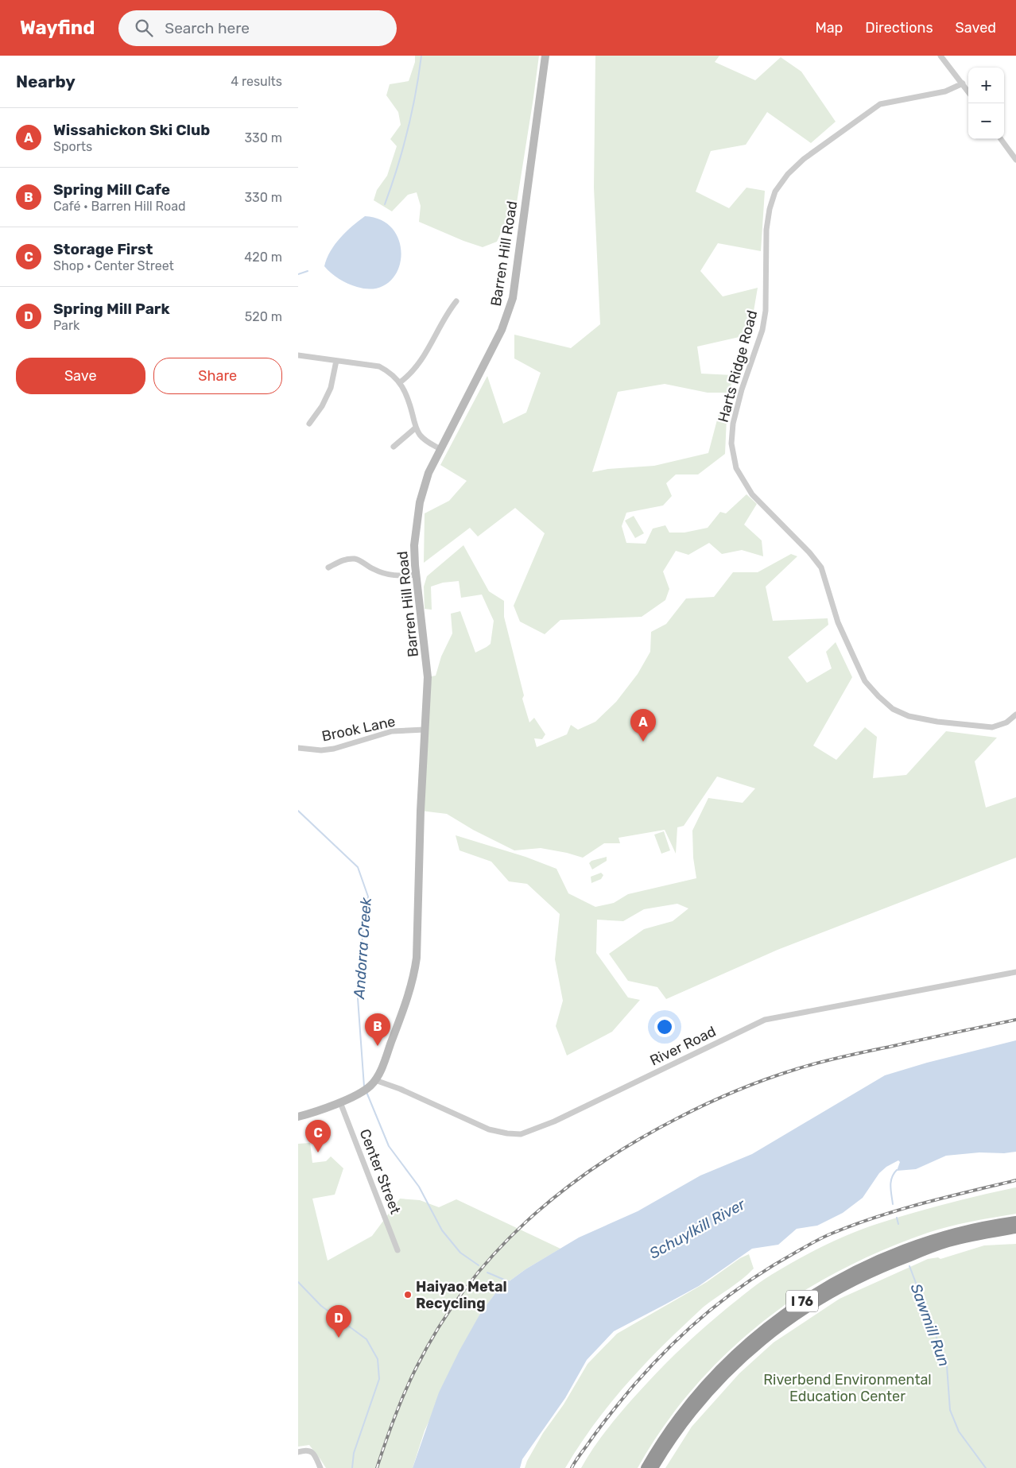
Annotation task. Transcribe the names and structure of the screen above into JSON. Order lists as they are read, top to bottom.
{
  "streets": {
    "highway": ["I 76"],
    "street": [
      "Barren Hill Road",
      "Harts Ridge Road",
      "Brook Lane",
      "River Road",
      "Center Street"
    ]
  },
  "crossings": [
    ["Barren Hill Road", "Brook Lane"],
    ["Barren Hill Road", "River Road"],
    ["Barren Hill Road", "Center Street"]
  ],
  "water": ["Andorra Creek", "Schuylkill River", "Sawmill Run"],
  "parks": ["Riverbend Environmental Education Center"],
  "places": ["Haiyao Metal Recycling"],
  "page": {
    "header": "Wayfind",
    "search": "Search here",
    "nav": ["Map", "Directions", "Saved"],
    "heading": ["Nearby", "4 results"],
    "map_buttons": ["+", "−"],
    "list": [
      {
        "mark": "A",
        "name": "Wissahickon Ski Club",
        "note": "Sports",
        "value": "330 m"
      },
      {
        "mark": "B",
        "name": "Spring Mill Cafe",
        "note": "Café · Barren Hill Road",
        "value": "330 m"
      },
      {
        "mark": "C",
        "name": "Storage First",
        "note": "Shop · Center Street",
        "value": "420 m"
      },
      {
        "mark": "D",
        "name": "Spring Mill Park",
        "note": "Park",
        "value": "520 m"
      }
    ],
    "buttons": ["Save", "Share"],
    "pins": [
      "A",
      "B",
      "C",
      "D"
    ]
  }
}
